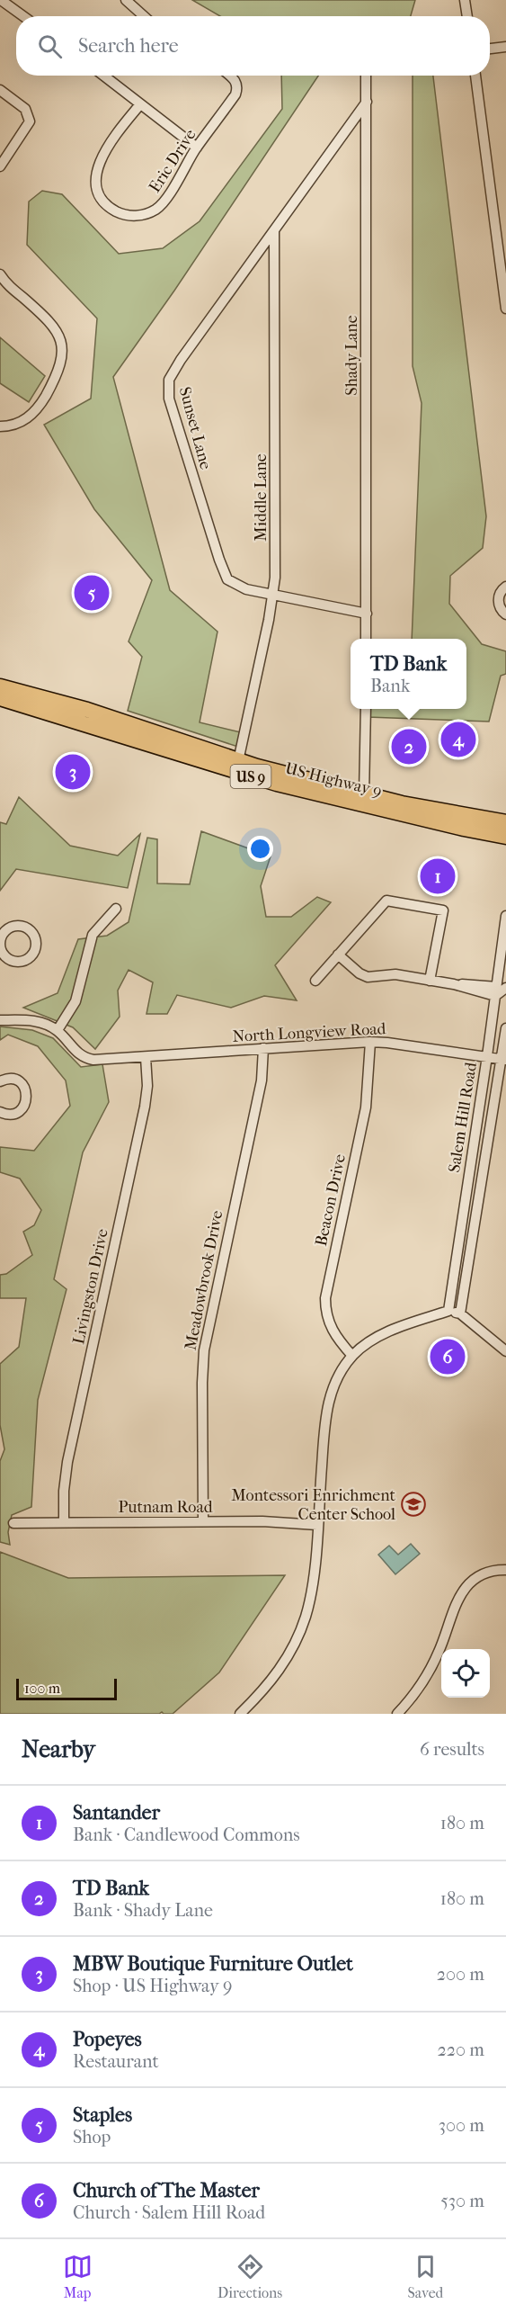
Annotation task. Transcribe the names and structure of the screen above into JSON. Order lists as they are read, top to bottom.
{
  "streets": {
    "highway": ["US 9", "US Highway 9"],
    "street": [
      "Eric Drive",
      "Shady Lane",
      "Sunset Lane",
      "Middle Lane",
      "North Longview Road",
      "Salem Hill Road",
      "Beacon Drive",
      "Meadowbrook Drive",
      "Livingston Drive",
      "Putnam Road"
    ]
  },
  "crossings": [
    ["Shady Lane", "Sunset Lane"],
    ["Sunset Lane", "Middle Lane"],
    ["Middle Lane", "US Highway 9"],
    ["North Longview Road", "Salem Hill Road"],
    ["North Longview Road", "Beacon Drive"],
    ["North Longview Road", "Meadowbrook Drive"],
    ["North Longview Road", "Livingston Drive"],
    ["Meadowbrook Drive", "Putnam Road"],
    ["Livingston Drive", "Putnam Road"]
  ],
  "places": {
    "school or university": ["Montessori Enrichment Center School"]
  },
  "scale_bar": "100 m",
  "page": {
    "search": "Search here",
    "pins": [
      "5",
      "4",
      "2",
      "3",
      "1",
      "6"
    ],
    "popup": ["TD Bank", "Bank"],
    "scale": "100 m",
    "heading": ["Nearby", "6 results"],
    "list": [
      {
        "mark": "1",
        "name": "Santander",
        "note": "Bank · Candlewood Commons",
        "value": "180 m"
      },
      {
        "mark": "2",
        "name": "TD Bank",
        "note": "Bank · Shady Lane",
        "value": "180 m"
      },
      {
        "mark": "3",
        "name": "MBW Boutique Furniture Outlet",
        "note": "Shop · US Highway 9",
        "value": "200 m"
      },
      {
        "mark": "4",
        "name": "Popeyes",
        "note": "Restaurant",
        "value": "220 m"
      },
      {
        "mark": "5",
        "name": "Staples",
        "note": "Shop",
        "value": "300 m"
      },
      {
        "mark": "6",
        "name": "Church of The Master",
        "note": "Church · Salem Hill Road",
        "value": "530 m"
      }
    ],
    "nav": ["Map", "Directions", "Saved"]
  }
}
